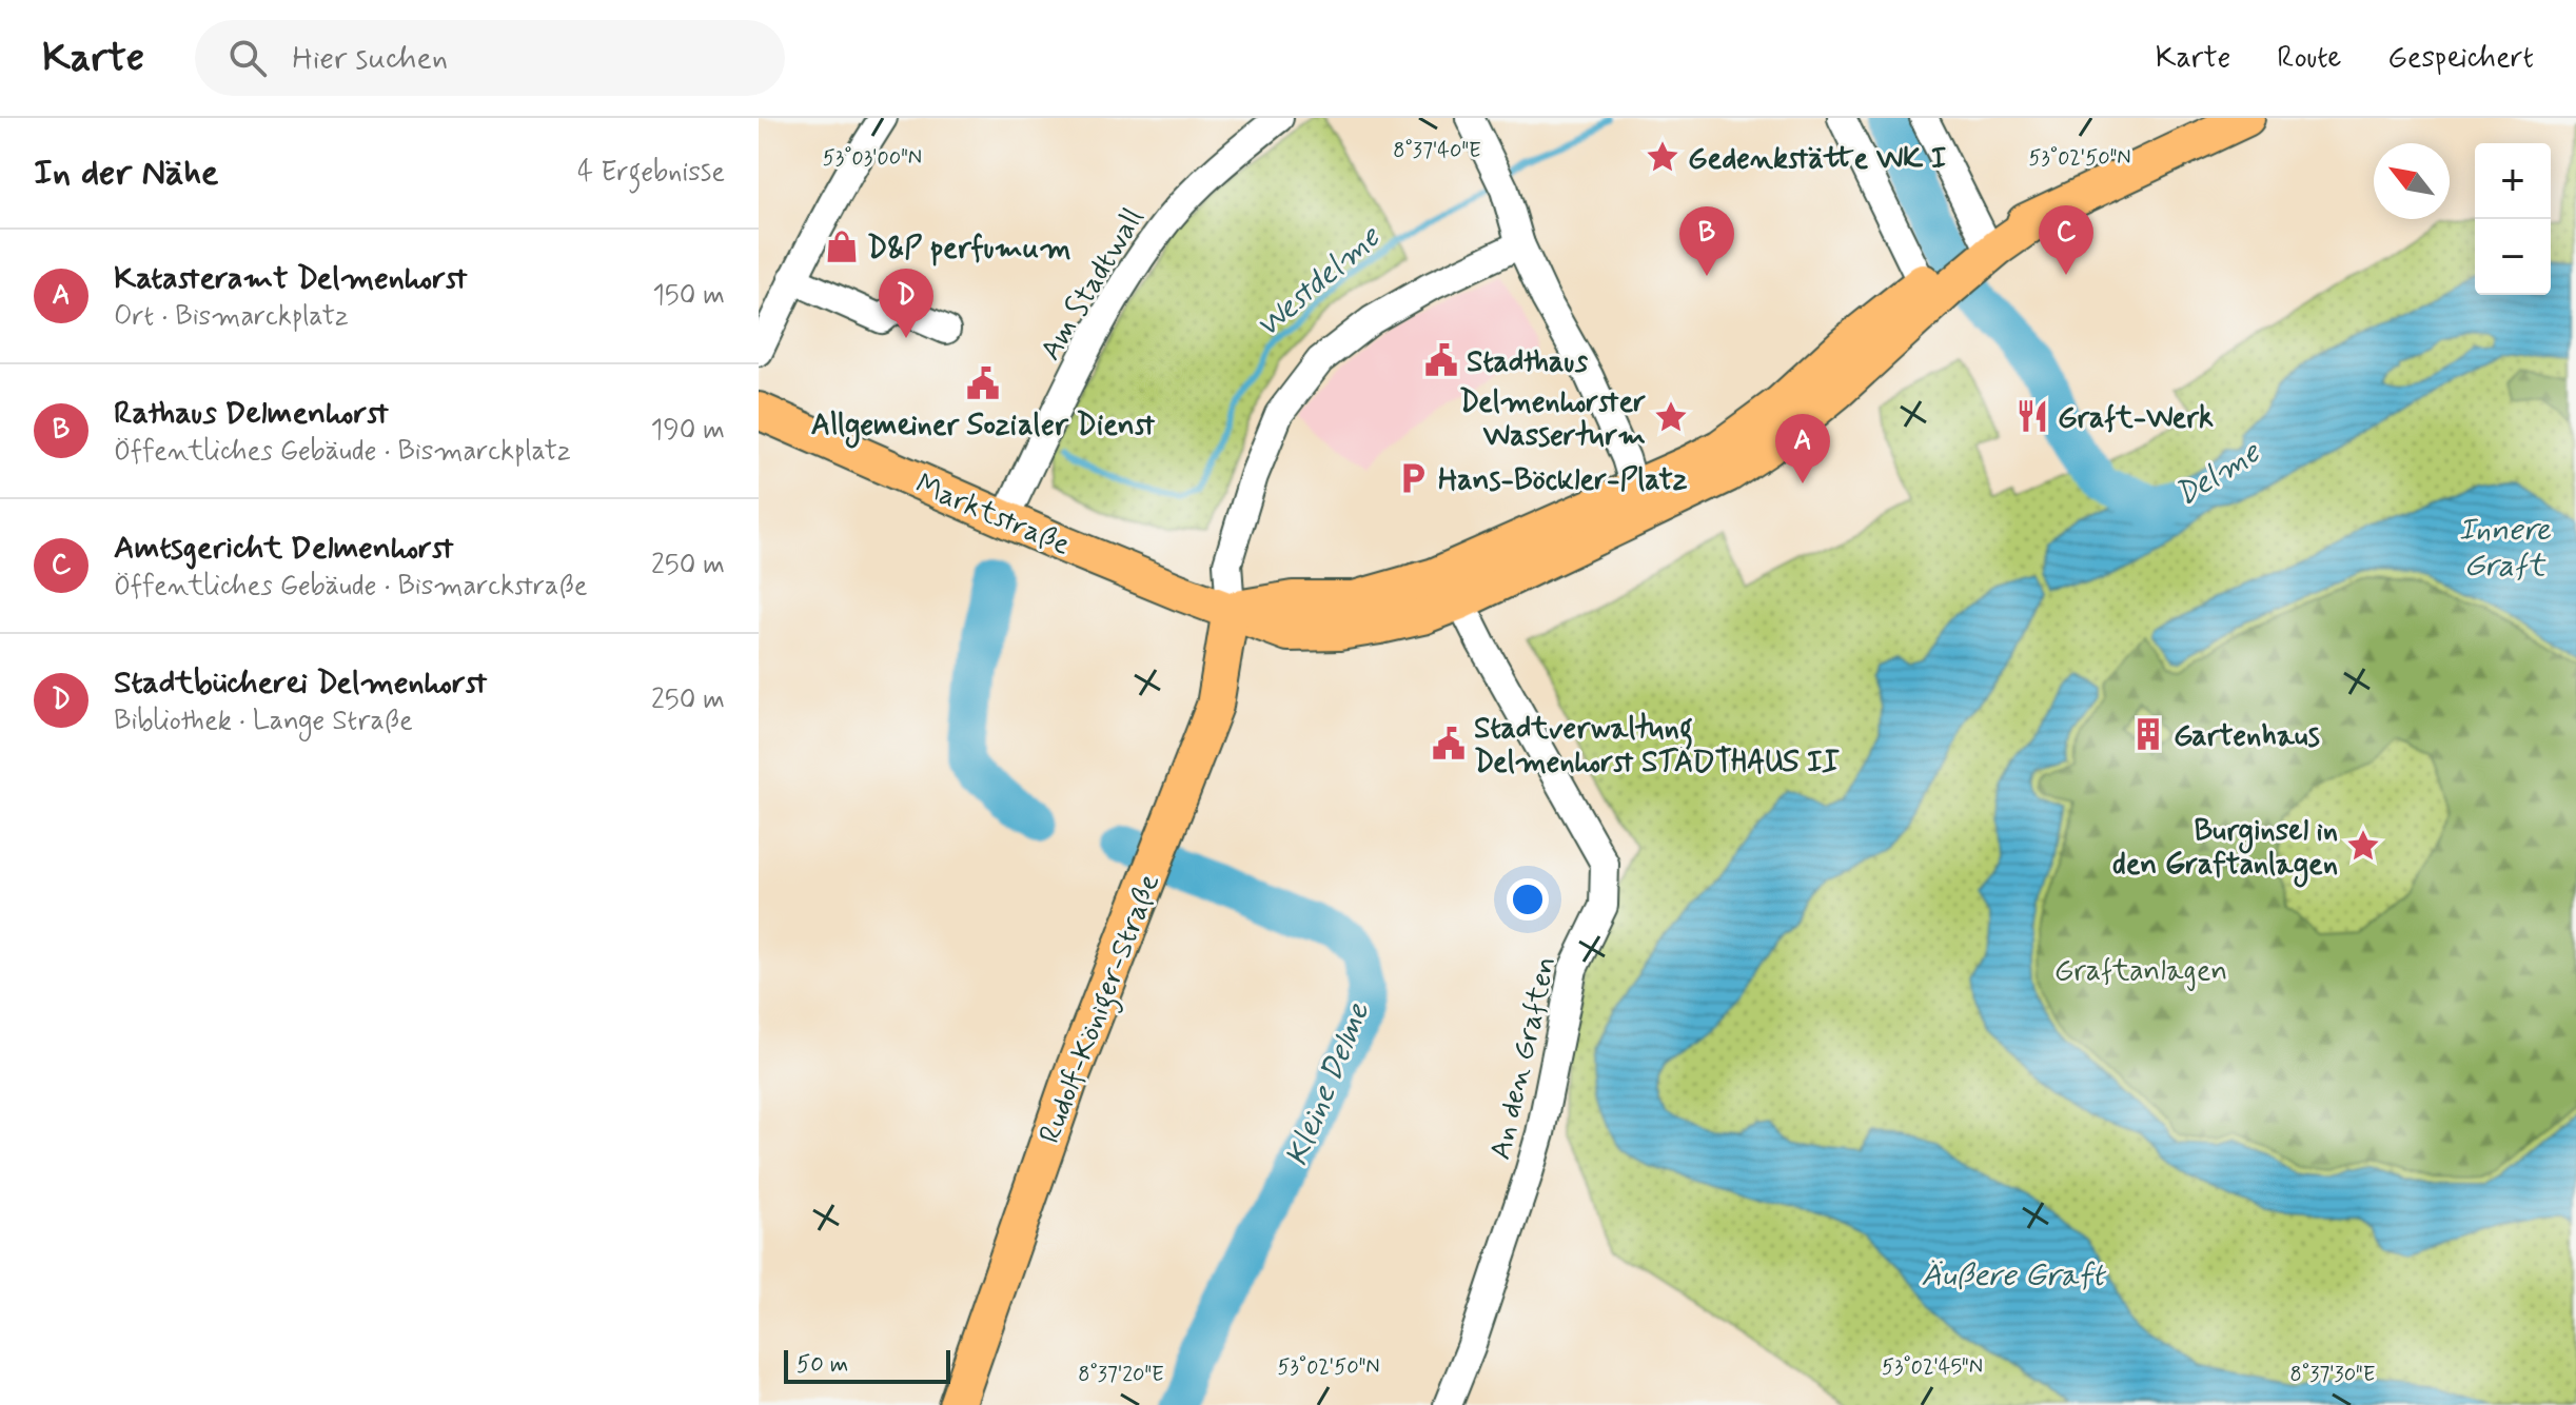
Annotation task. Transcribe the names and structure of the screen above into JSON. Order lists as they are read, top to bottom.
{
  "streets": {
    "main road": ["Marktstraße", "Rudolf-Königer-Straße"],
    "street": ["Am Stadtwall", "An den Graften"]
  },
  "crossings": [
    ["Am Stadtwall", "Marktstraße"],
    ["Marktstraße", "Rudolf-Königer-Straße"]
  ],
  "water": [
    "Westdelme",
    "Delme",
    "Innere Graft",
    "Kleine Delme",
    "Äußere Graft"
  ],
  "parks": ["Graftanlagen"],
  "places": {
    "place": ["Gedenkstätte WK I", "Delmenhorster Wasserturm", "Burginsel in den Graftanlagen"],
    "shop": ["D&P perfumum"],
    "public building": ["Stadthaus", "Allgemeiner Sozialer Dienst", "Stadtverwaltung Delmenhorst STADTHAUS II"],
    "restaurant": ["Graft-Werk"],
    "parking": ["Hans-Böckler-Platz"],
    "building": ["Gartenhaus"]
  },
  "scale_bar": "50 m",
  "north": "top left",
  "page": {
    "header": "Karte",
    "search": "Hier suchen",
    "nav": ["Karte", "Route", "Gespeichert"],
    "heading": ["In der Nähe", "4 Ergebnisse"],
    "map_buttons": ["+", "−"],
    "pins": [
      "C",
      "B",
      "D",
      "A"
    ],
    "list": [
      {
        "mark": "A",
        "name": "Katasteramt Delmenhorst",
        "note": "Ort · Bismarckplatz",
        "value": "150 m"
      },
      {
        "mark": "B",
        "name": "Rathaus Delmenhorst",
        "note": "Öffentliches Gebäude · Bismarckplatz",
        "value": "190 m"
      },
      {
        "mark": "C",
        "name": "Amtsgericht Delmenhorst",
        "note": "Öffentliches Gebäude · Bismarckstraße",
        "value": "250 m"
      },
      {
        "mark": "D",
        "name": "Stadtbücherei Delmenhorst",
        "note": "Bibliothek · Lange Straße",
        "value": "250 m"
      }
    ],
    "scale": "50 m"
  },
  "coordinates": [
    "8°37'40\"E",
    "53°03'00\"N",
    "53°02'50\"N",
    "53°02'45\"N",
    "8°37'20\"E",
    "8°37'30\"E"
  ]
}
